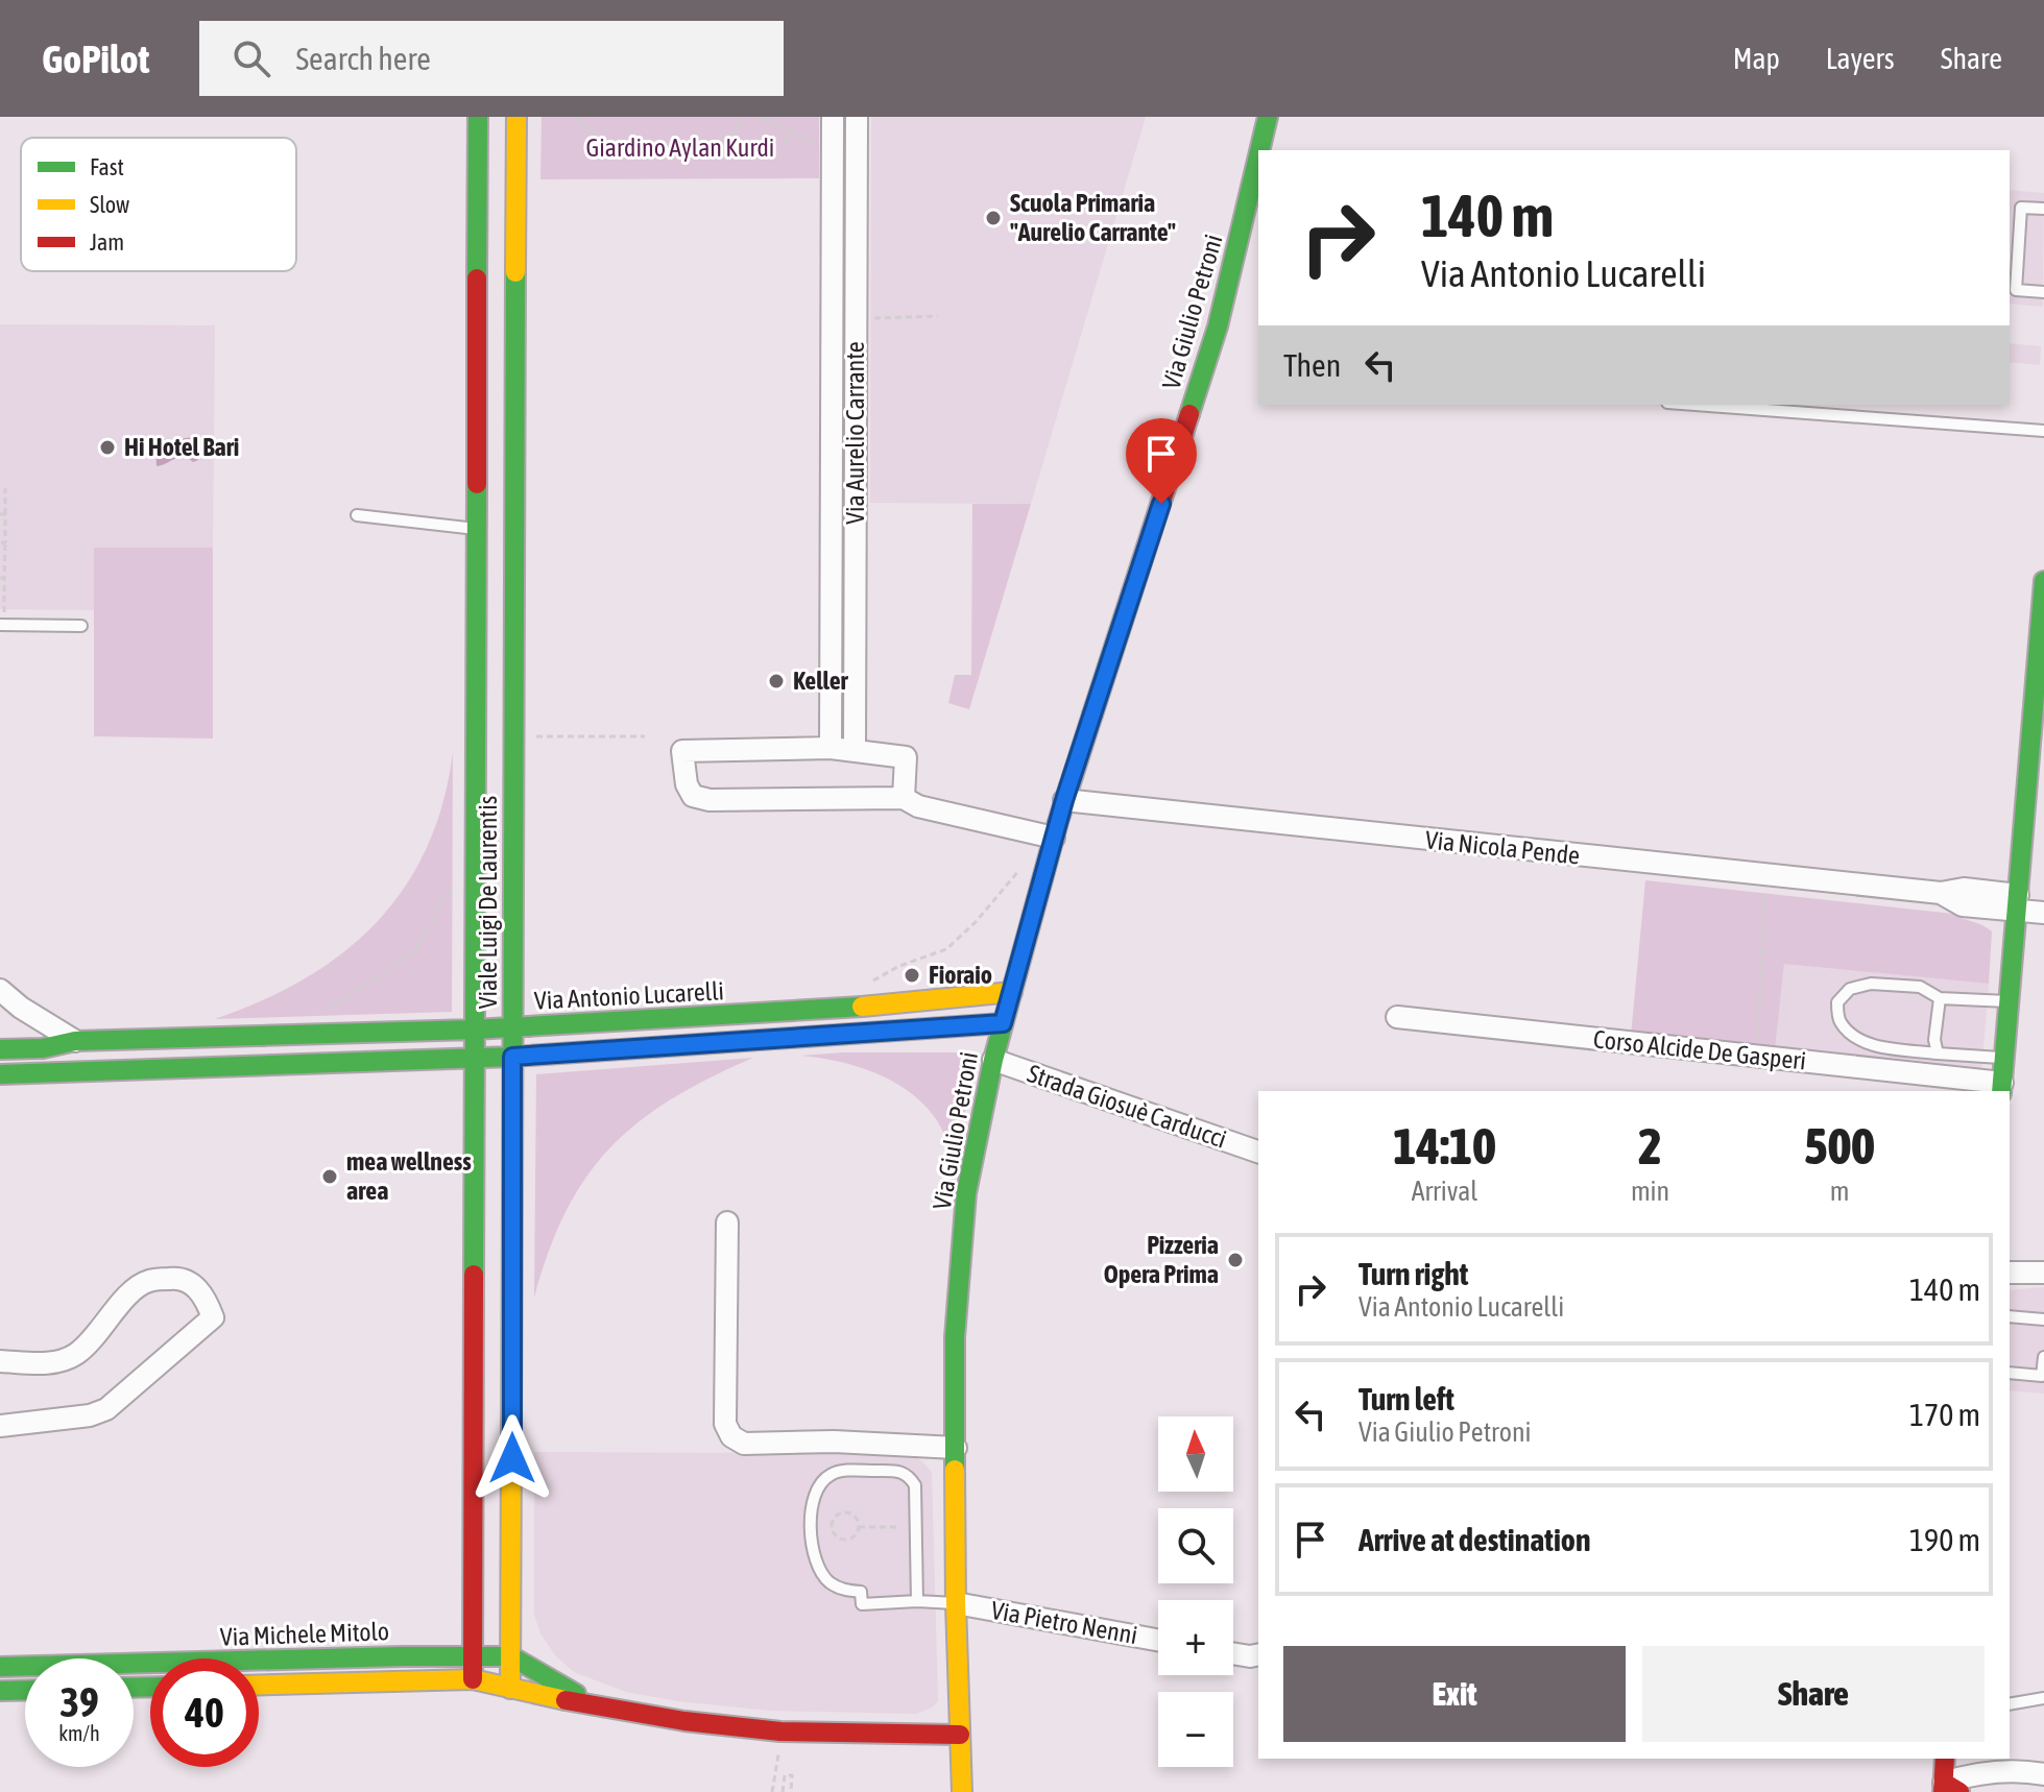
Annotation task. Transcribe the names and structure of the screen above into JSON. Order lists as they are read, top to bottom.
{
  "streets": {
    "street": [
      "Via Giulio Petroni",
      "Via Aurelio Carrante",
      "Via Nicola Pende",
      "Viale Luigi De Laurentis",
      "Via Antonio Lucarelli",
      "Corso Alcide De Gasperi",
      "Strada Giosuè Carducci",
      "Via Pietro Nenni",
      "Via Michele Mitolo"
    ]
  },
  "crossings": [
    ["Via Giulio Petroni", "Via Nicola Pende"],
    ["Via Giulio Petroni", "Via Antonio Lucarelli"],
    ["Via Giulio Petroni", "Strada Giosuè Carducci"],
    ["Via Giulio Petroni", "Via Pietro Nenni"],
    ["Via Giulio Petroni", "Via Michele Mitolo"],
    ["Via Nicola Pende", "Corso Alcide De Gasperi"],
    ["Viale Luigi De Laurentis", "Via Antonio Lucarelli"],
    ["Viale Luigi De Laurentis", "Via Michele Mitolo"]
  ],
  "parks": ["Giardino Aylan Kurdi"],
  "places": [
    "Scuola Primaria \"Aurelio Carrante\"",
    "Hi Hotel Bari",
    "Keller",
    "Fioraio",
    "mea wellness area",
    "Pizzeria Opera Prima"
  ],
  "legend": ["Fast", "Slow", "Jam"],
  "north": "top",
  "page": {
    "header": "GoPilot",
    "search": "Search here",
    "nav": ["Map", "Layers", "Share"],
    "turn": ["140 m", "Via Antonio Lucarelli"],
    "then": "Then",
    "eta": [
      "14:10",
      "Arrival",
      "2",
      "min",
      "500",
      "m"
    ],
    "list": [
      {
        "name": "Turn right",
        "note": "Via Antonio Lucarelli",
        "value": "140 m"
      },
      {
        "name": "Turn left",
        "note": "Via Giulio Petroni",
        "value": "170 m"
      },
      {
        "name": "Arrive at destination",
        "value": "190 m"
      }
    ],
    "map_buttons": ["+", "−"],
    "buttons": ["Exit", "Share"],
    "speed": "39 km/h",
    "limit": "40"
  }
}
